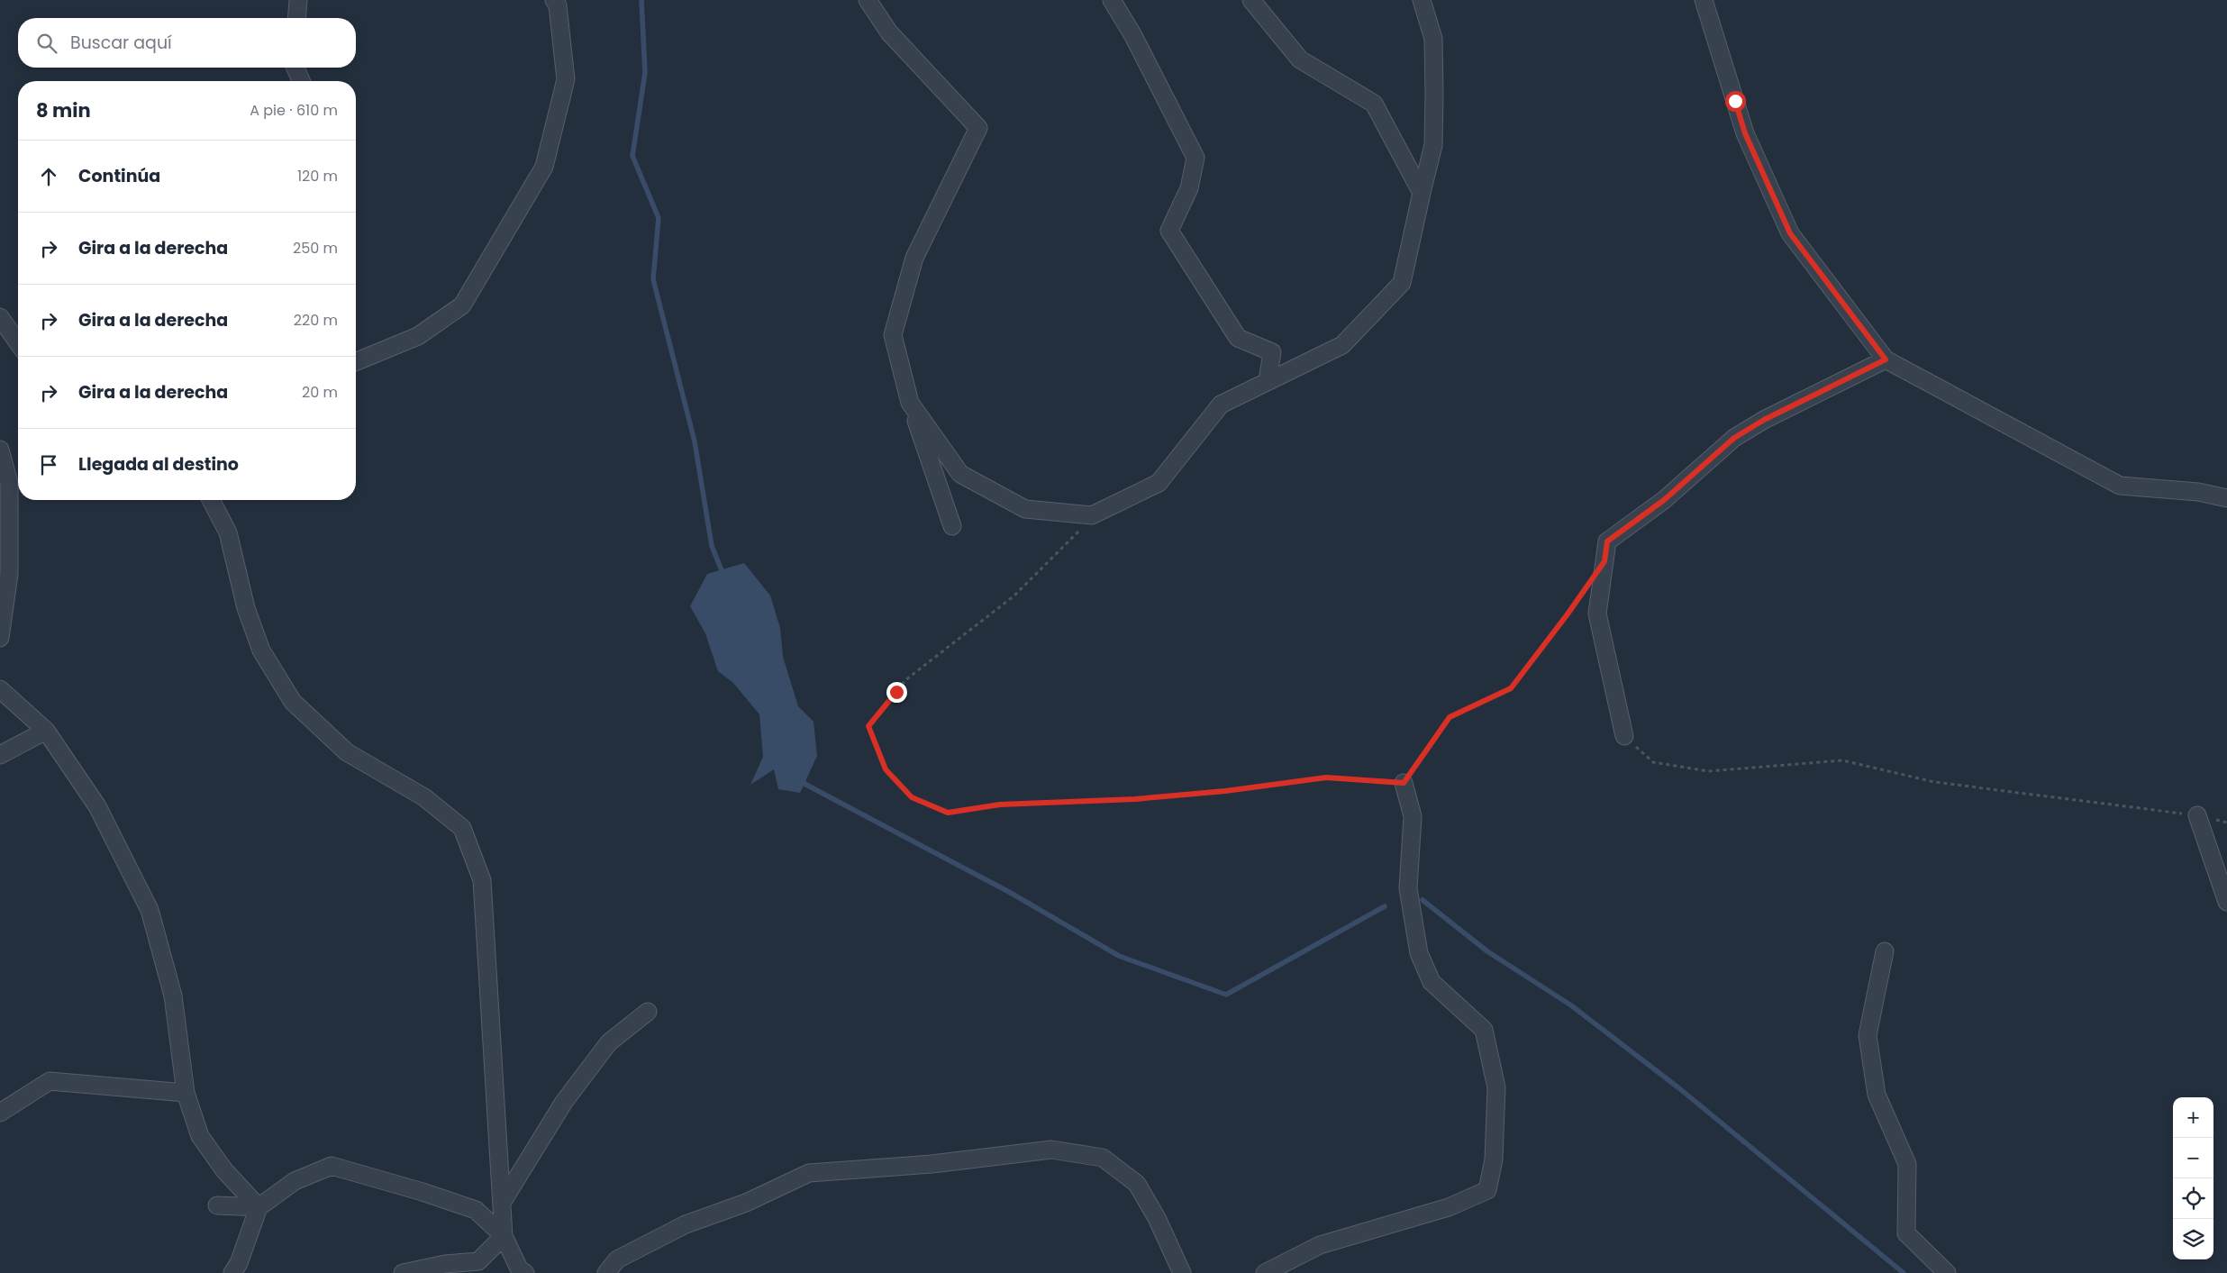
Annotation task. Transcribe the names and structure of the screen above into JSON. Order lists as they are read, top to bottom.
{
  "page": {
    "search": "Buscar aquí",
    "heading": ["8 min", "A pie · 610 m"],
    "list": [
      ["Continúa", "120 m"],
      ["Gira a la derecha", "250 m"],
      ["Gira a la derecha", "220 m"],
      ["Gira a la derecha", "20 m"],
      "Llegada al destino"
    ],
    "map_buttons": ["+", "−"]
  }
}
